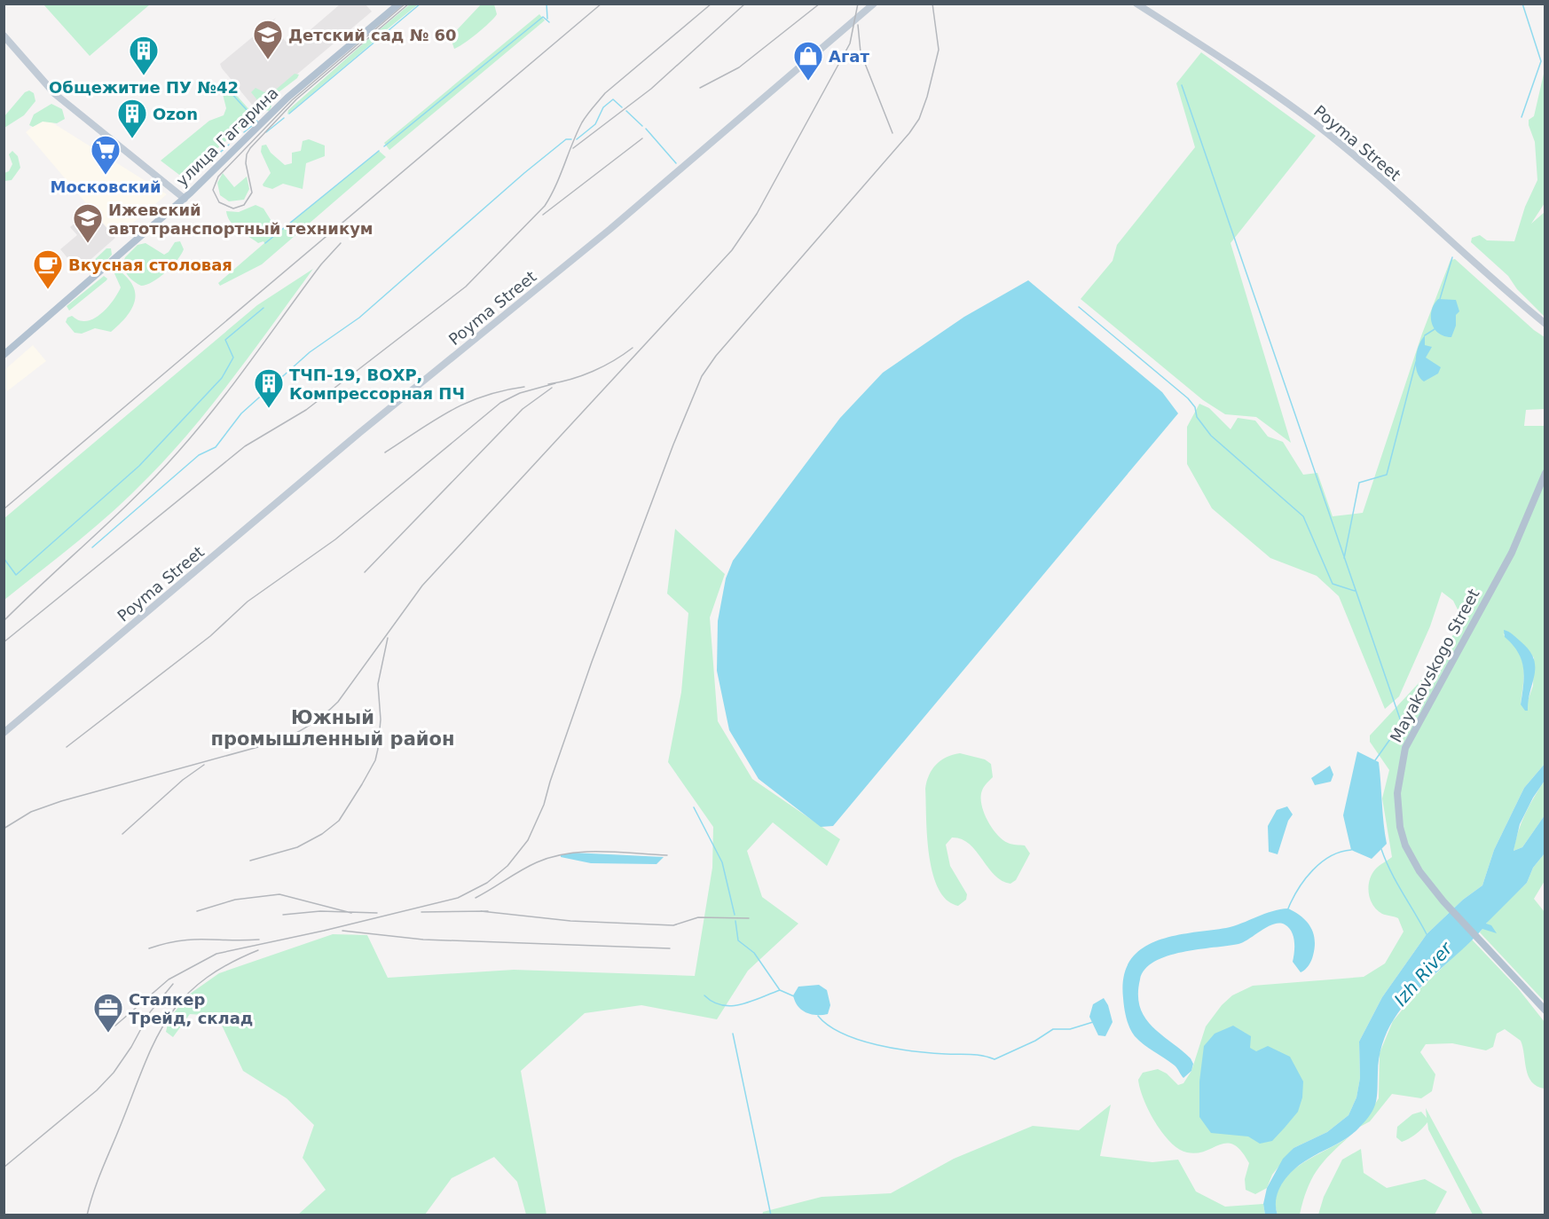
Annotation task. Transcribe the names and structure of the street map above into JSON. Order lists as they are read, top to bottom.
{
  "streets": {
    "main road": ["улица Гагарина", "Poyma Street", "Mayakovskogo Street"]
  },
  "districts": ["Южный промышленный район"],
  "water": ["Izh River"],
  "places": {
    "school or university": ["Детский сад № 60", "Ижевский автотранспортный техникум"],
    "building": ["Общежитие ПУ №42", "Ozon", "ТЧП-19, ВОХР, Компрессорная ПЧ"],
    "shop": ["Агат"],
    "supermarket": ["Московский"],
    "cafe": ["Вкусная столовая"],
    "office": ["Сталкер Трейд, склад"]
  }
}
